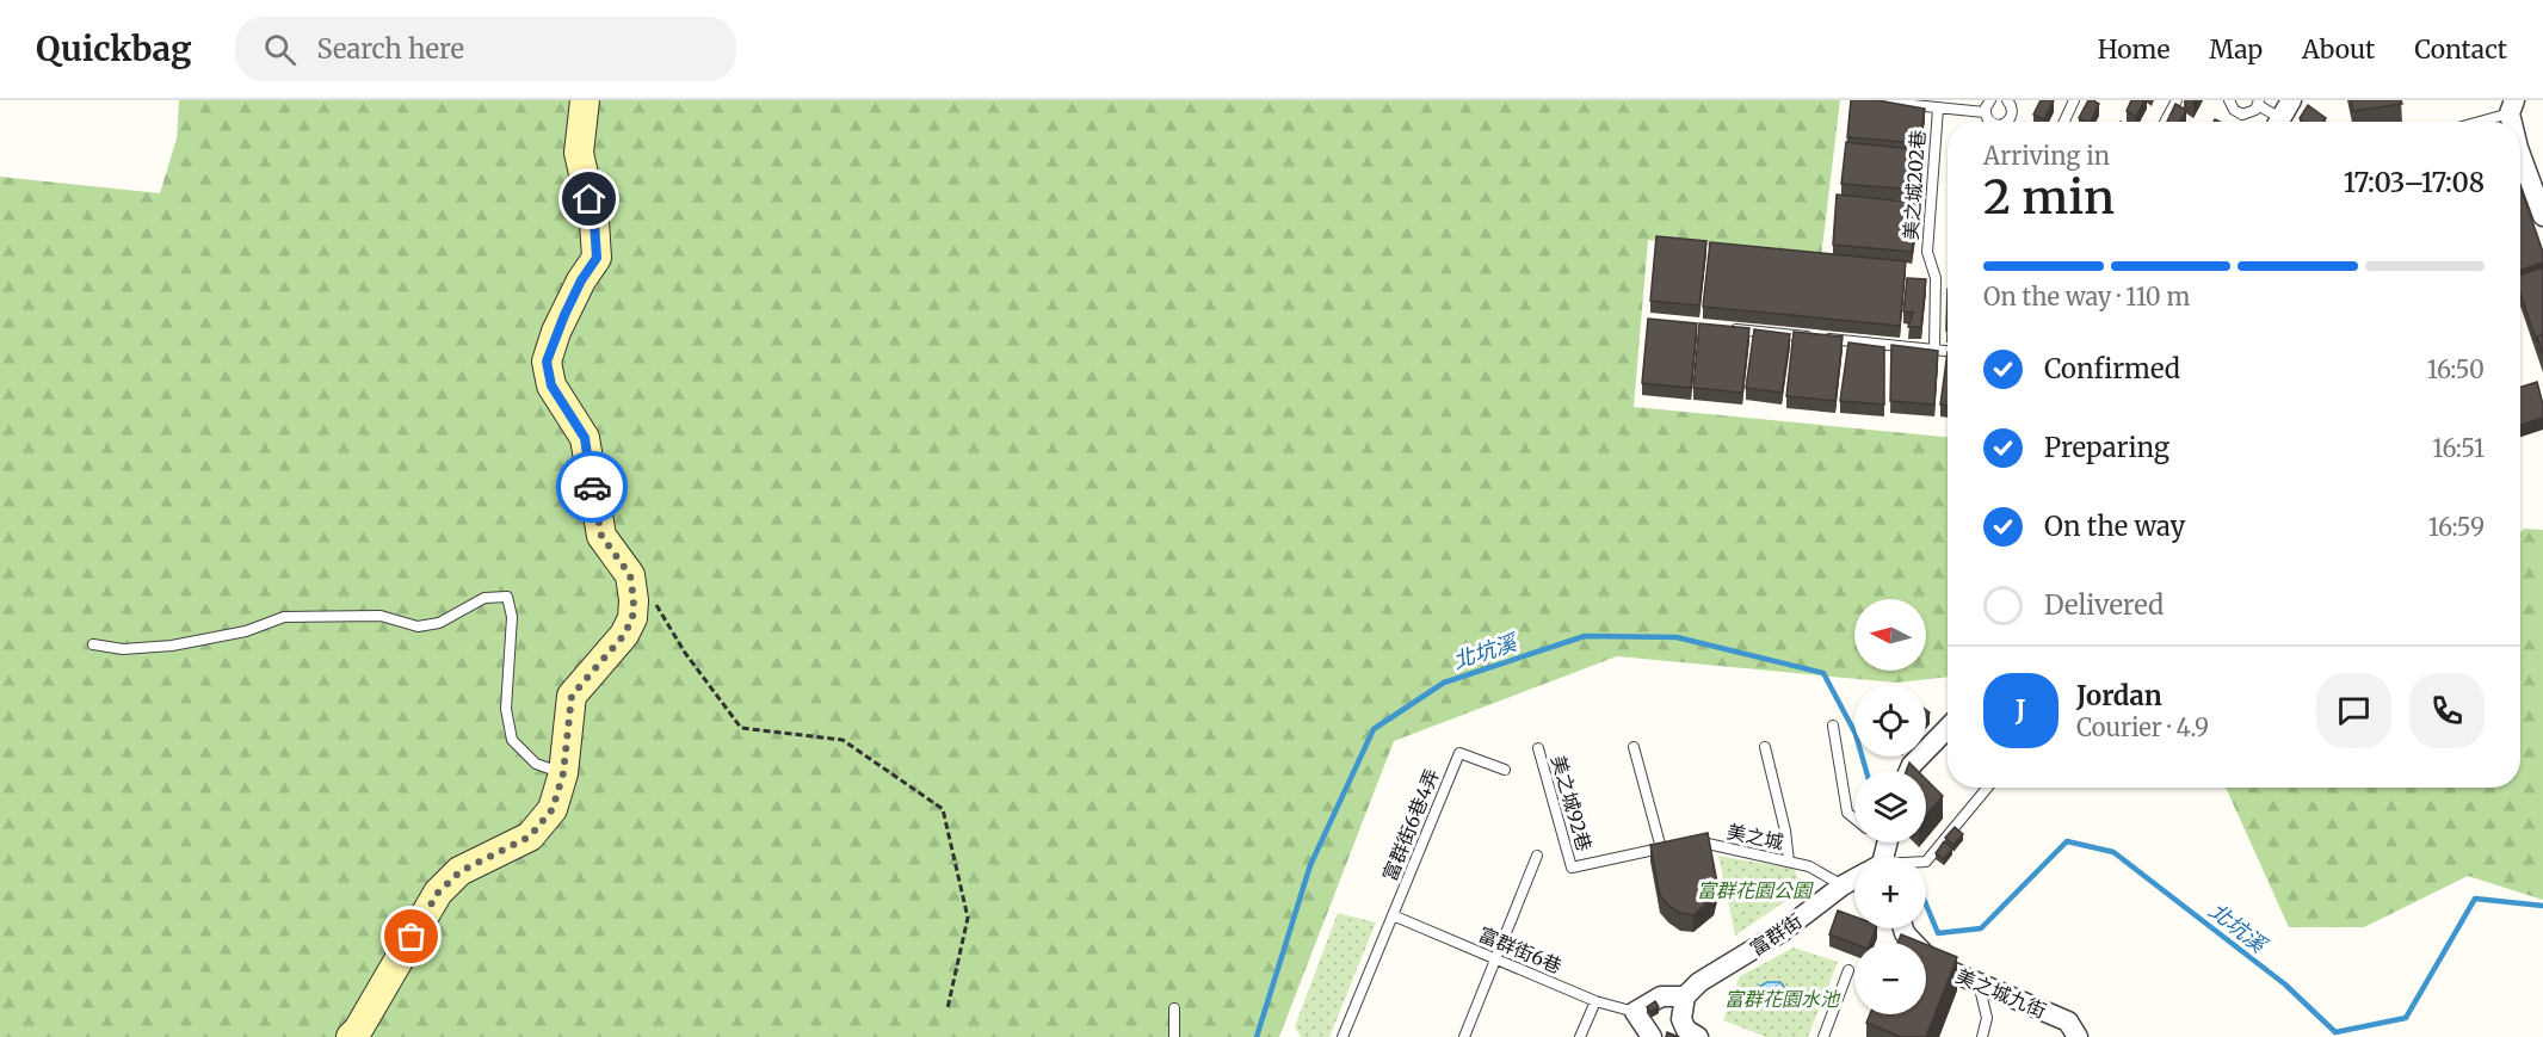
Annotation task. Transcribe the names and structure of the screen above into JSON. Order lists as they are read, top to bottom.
{
  "streets": {
    "street": ["富群街", "美之城九街"],
    "lane": [
      "美之城202巷",
      "美之城92巷",
      "富群街6巷4弄",
      "美之城",
      "富群街6巷"
    ]
  },
  "crossings": [
    ["富群街6巷4弄", "富群街6巷"],
    ["美之城", "富群街"],
    ["富群街", "富群街6巷"]
  ],
  "water": ["北坑溪"],
  "parks": ["富群花園公園", "富群花園水池"],
  "north": "left",
  "page": {
    "header": "Quickbag",
    "search": "Search here",
    "nav": [
      "Home",
      "Map",
      "About",
      "Contact"
    ],
    "heading": ["2 min", "Arriving in", "17:03–17:08"],
    "panel": ["Jordan", "Courier · 4.9"],
    "bar": "On the way · 110 m",
    "list": [
      ["Confirmed", "16:50"],
      ["Preparing", "16:51"],
      ["On the way", "16:59"],
      "Delivered"
    ],
    "map_buttons": ["+", "−"],
    "round": "J"
  }
}
